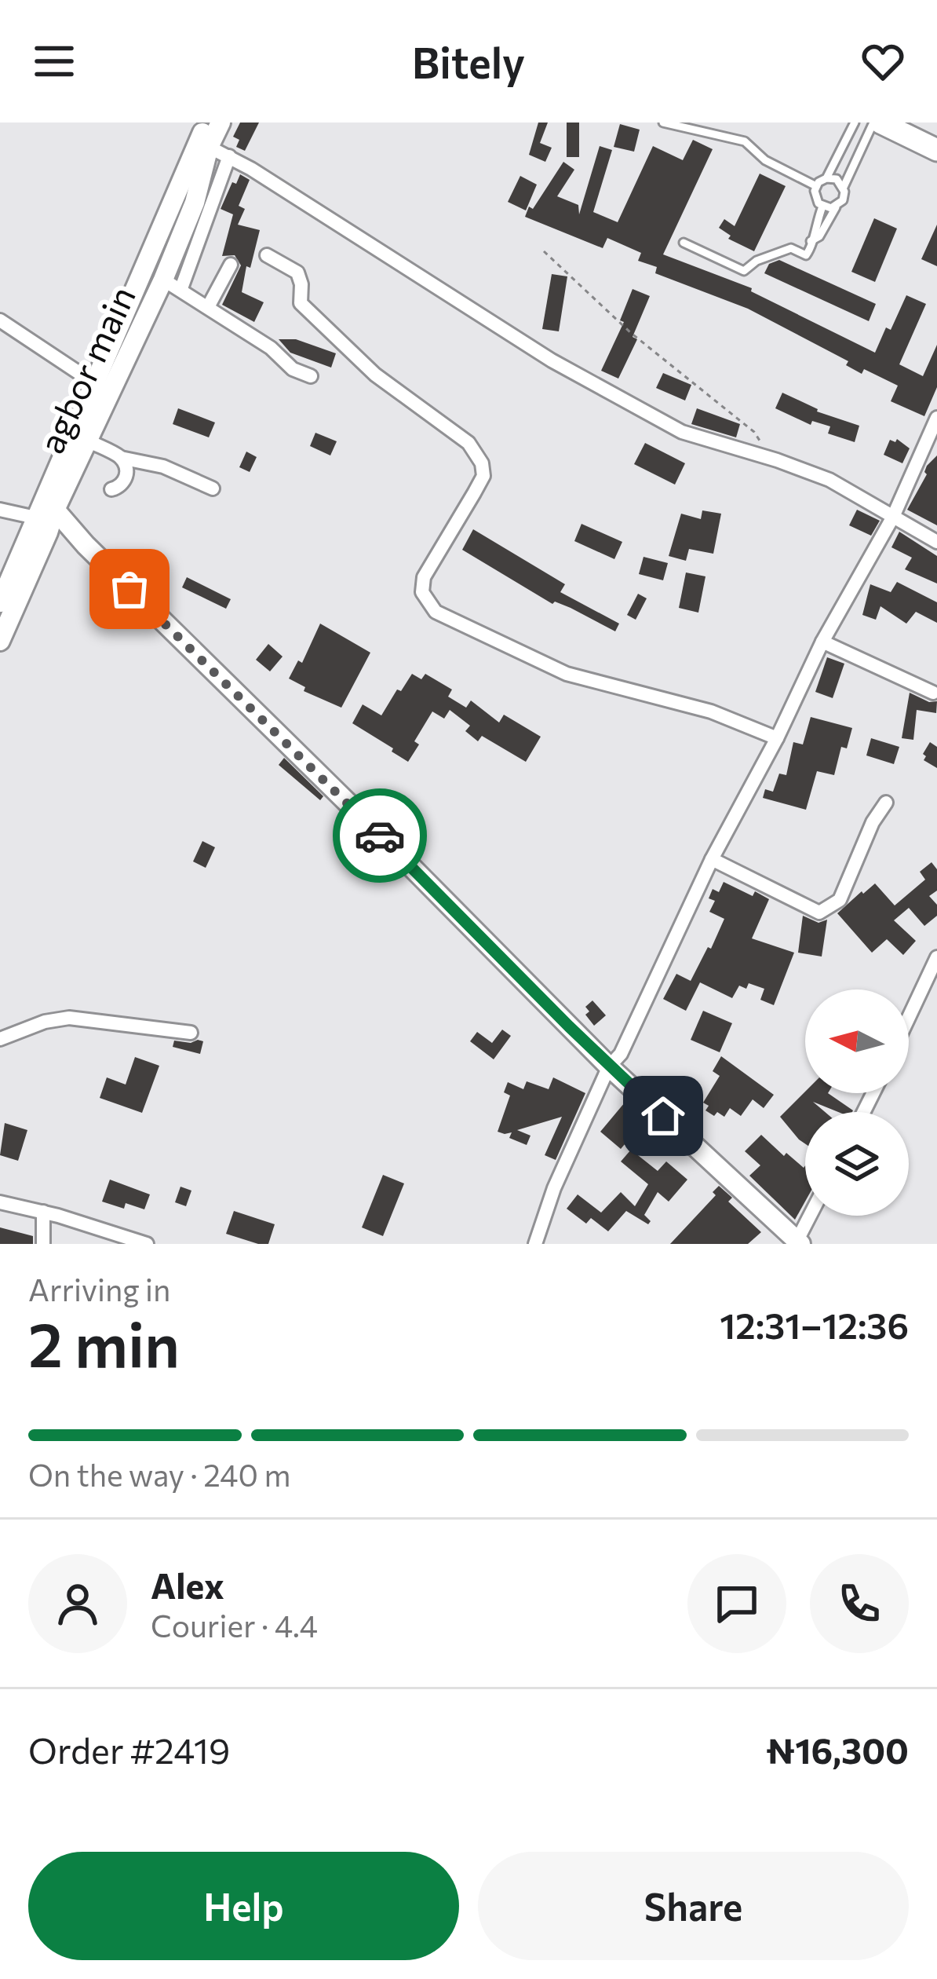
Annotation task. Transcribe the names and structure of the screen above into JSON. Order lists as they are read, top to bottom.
{
  "streets": {
    "main road": ["agbor main"]
  },
  "north": "left",
  "page": {
    "header": "Bitely",
    "heading": ["2 min", "Arriving in", "12:31–12:36"],
    "panel": [
      "Alex",
      "Courier · 4.4",
      "Order #2419",
      "₦16,300"
    ],
    "bar": "On the way · 240 m",
    "buttons": ["Help", "Share"]
  }
}
